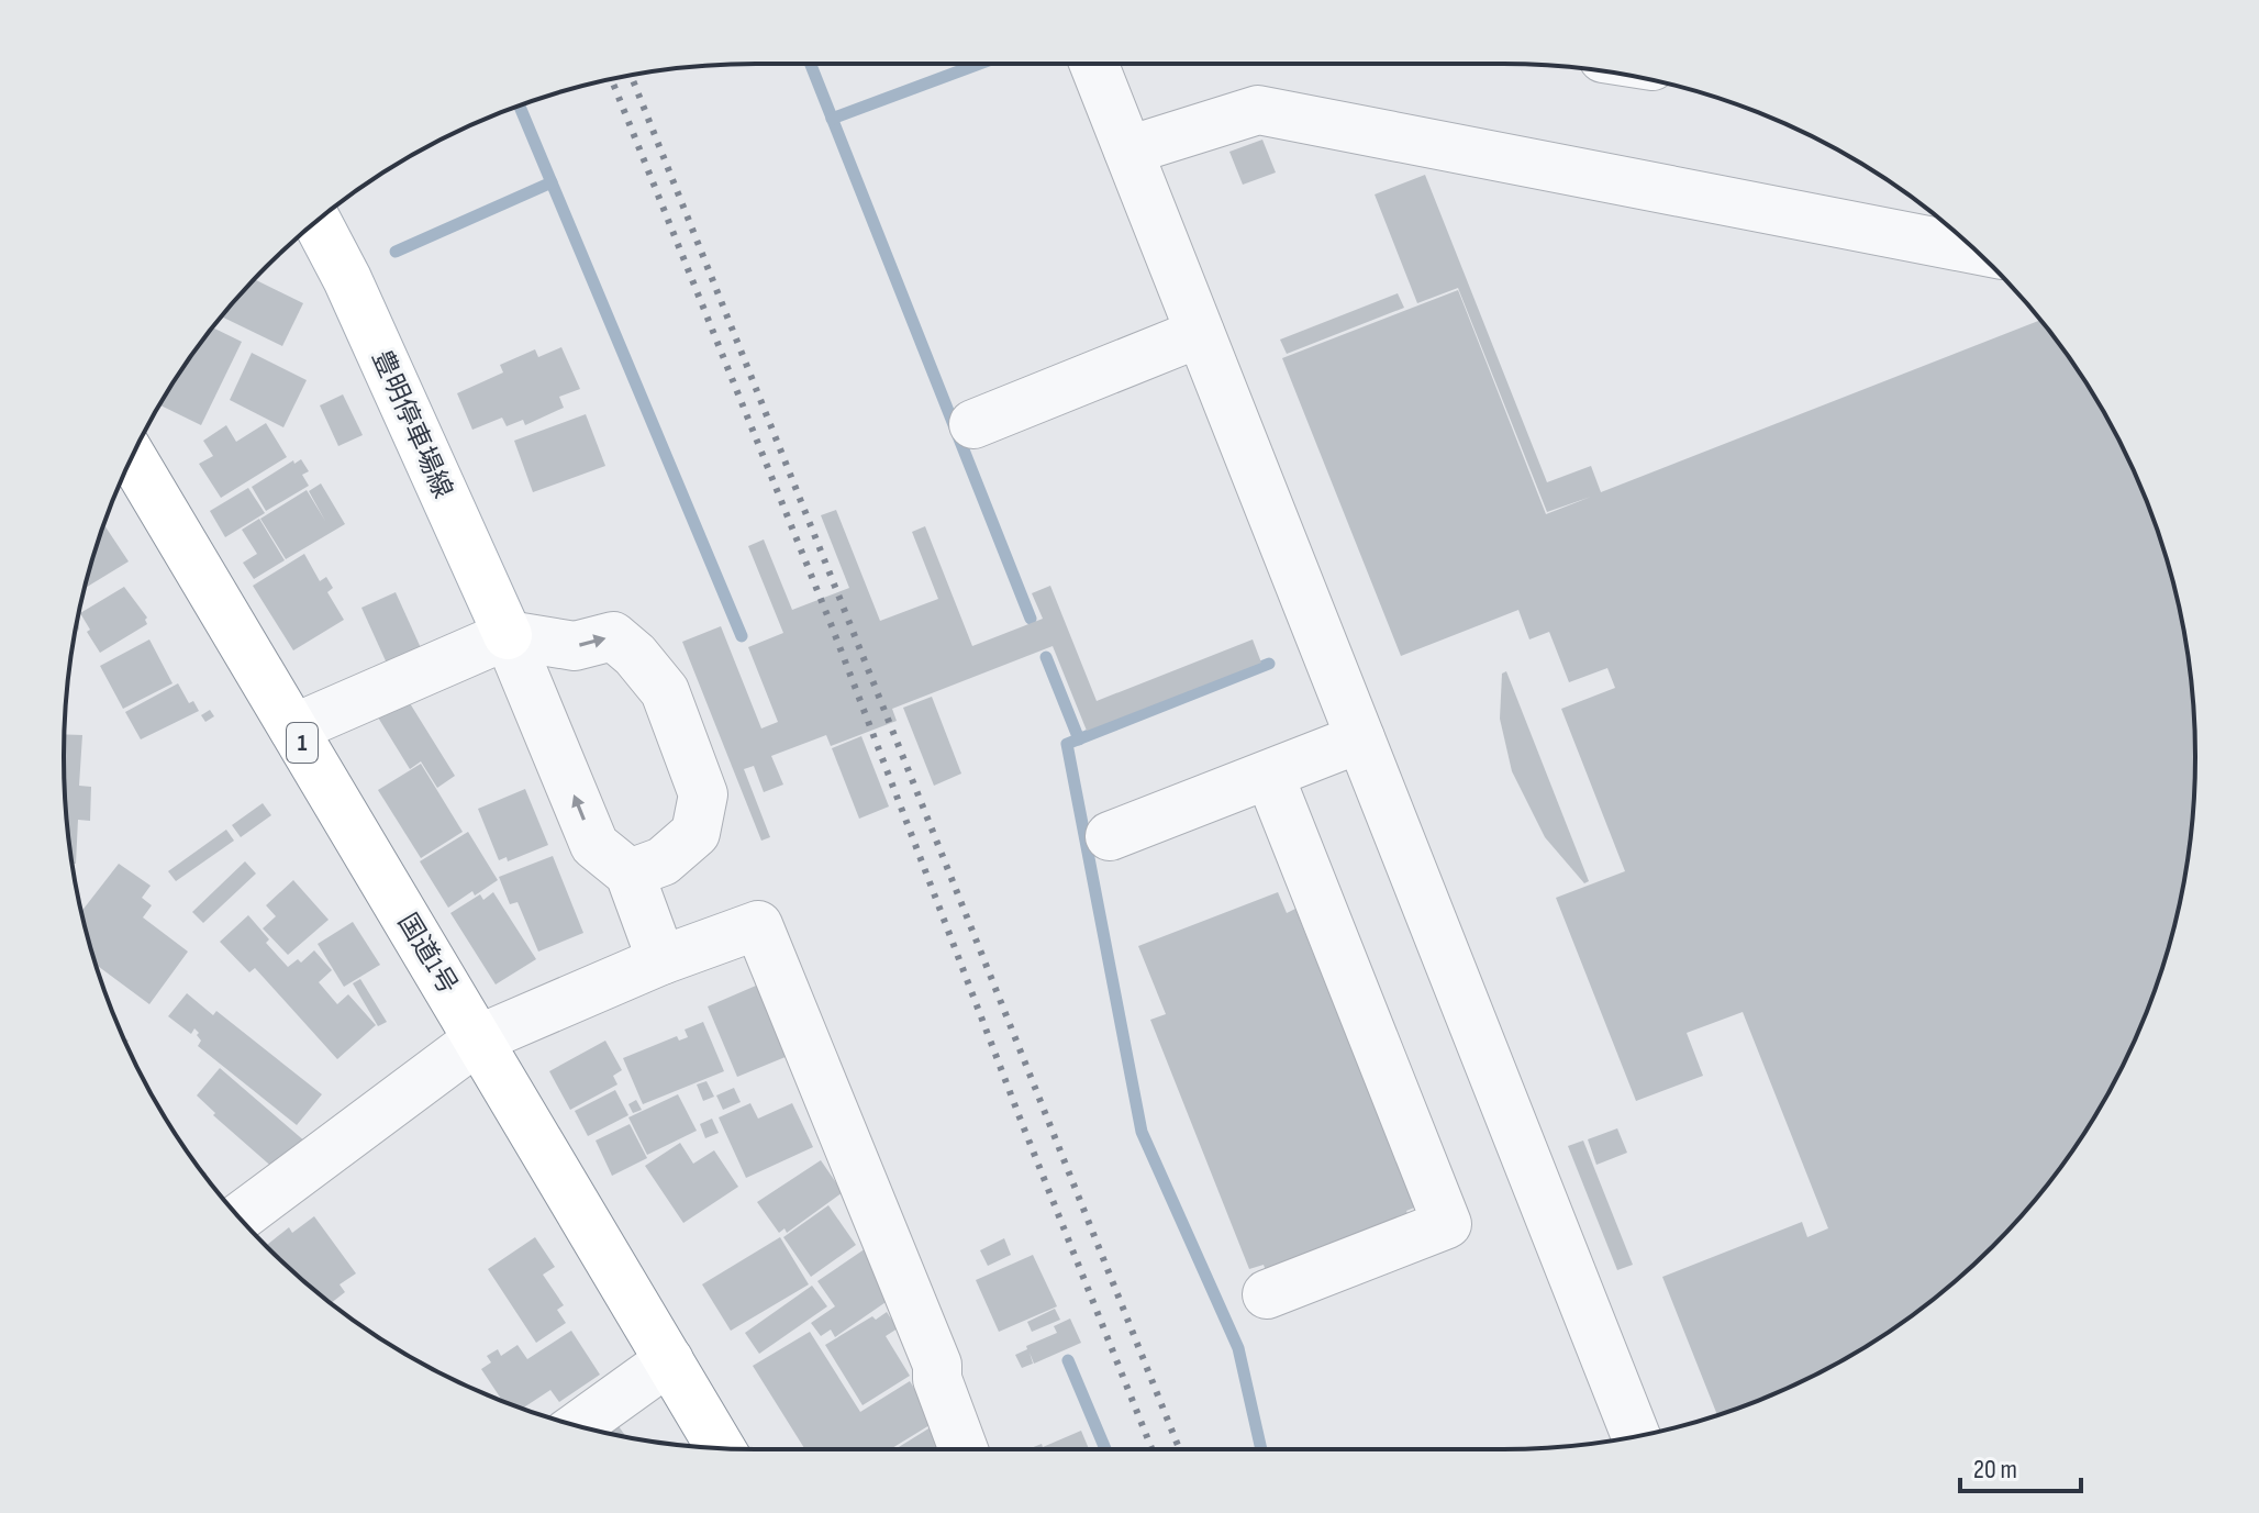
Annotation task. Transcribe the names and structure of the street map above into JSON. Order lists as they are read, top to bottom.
{
  "streets": {
    "main road": ["豊明停車場線", "1", "国道1号"]
  },
  "scale_bar": "20 m"
}
